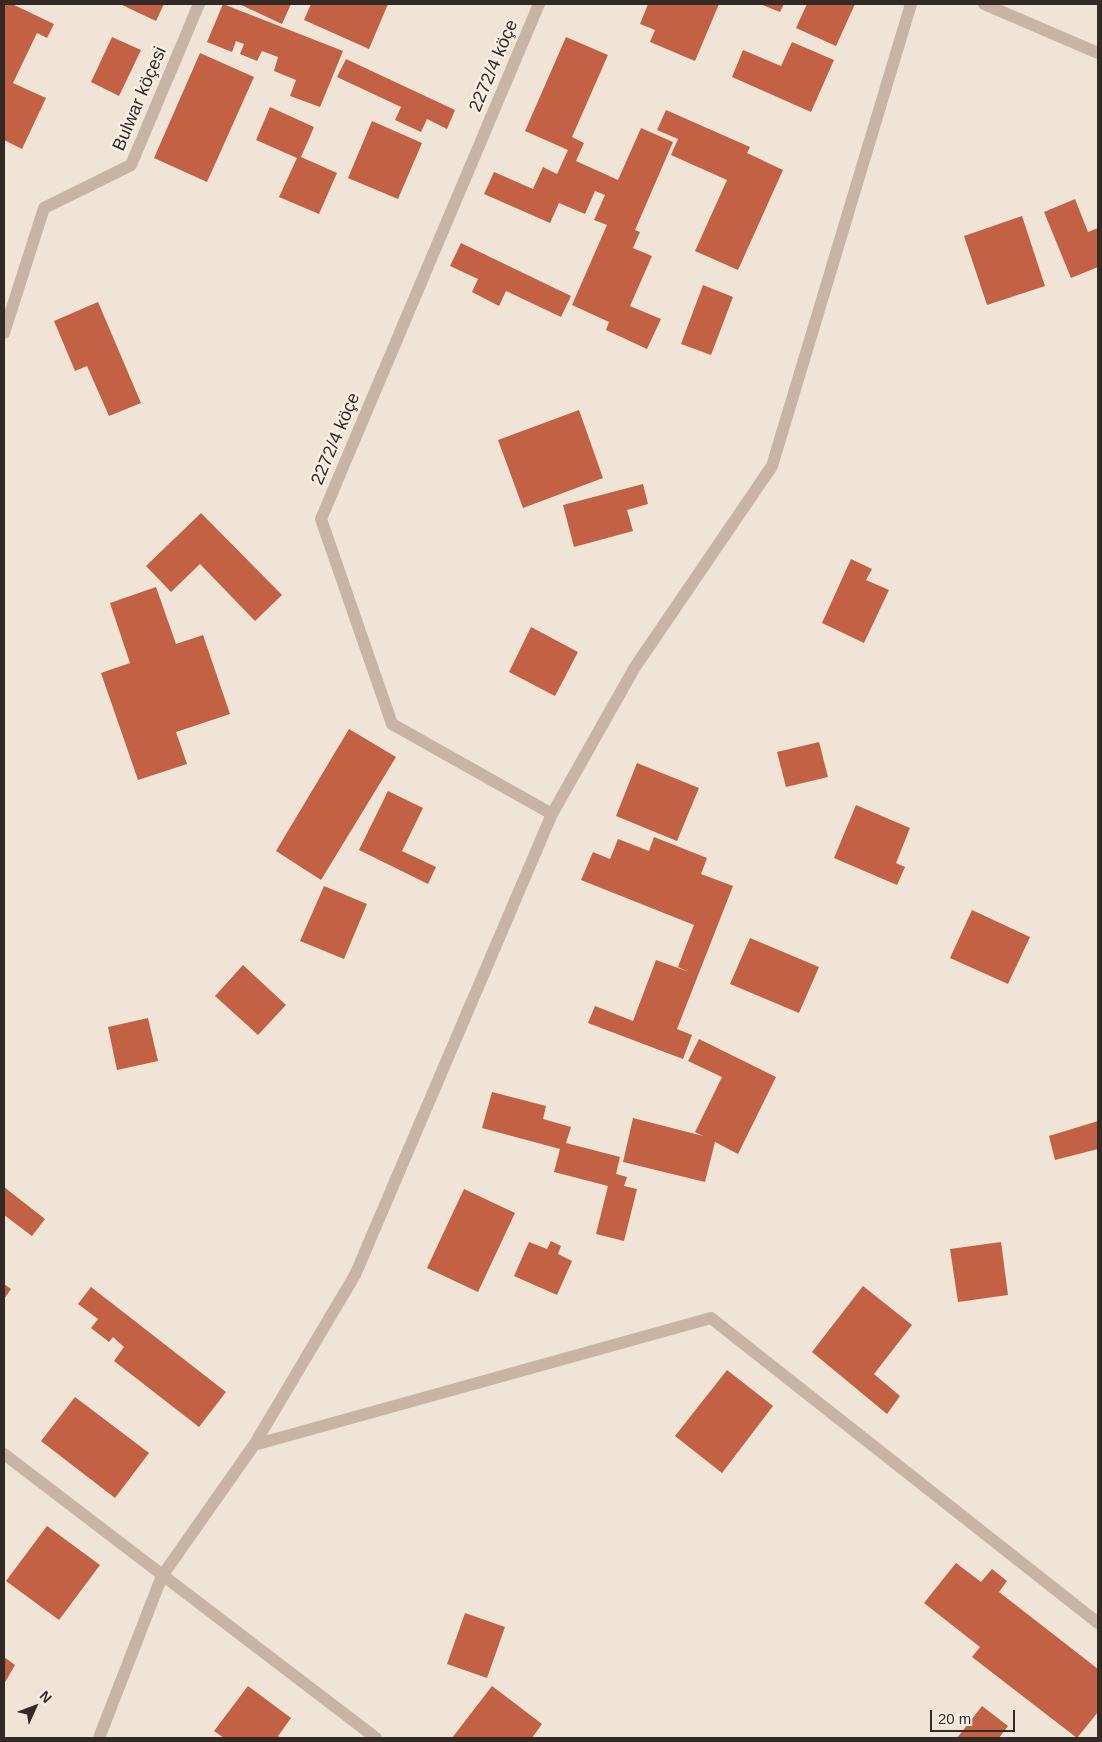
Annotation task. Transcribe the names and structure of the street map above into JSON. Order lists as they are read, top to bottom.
{
  "streets": {
    "street": ["2272/4 köçe", "Bulwar köçesi"]
  },
  "scale_bar": "20 m",
  "north": "top right"
}
